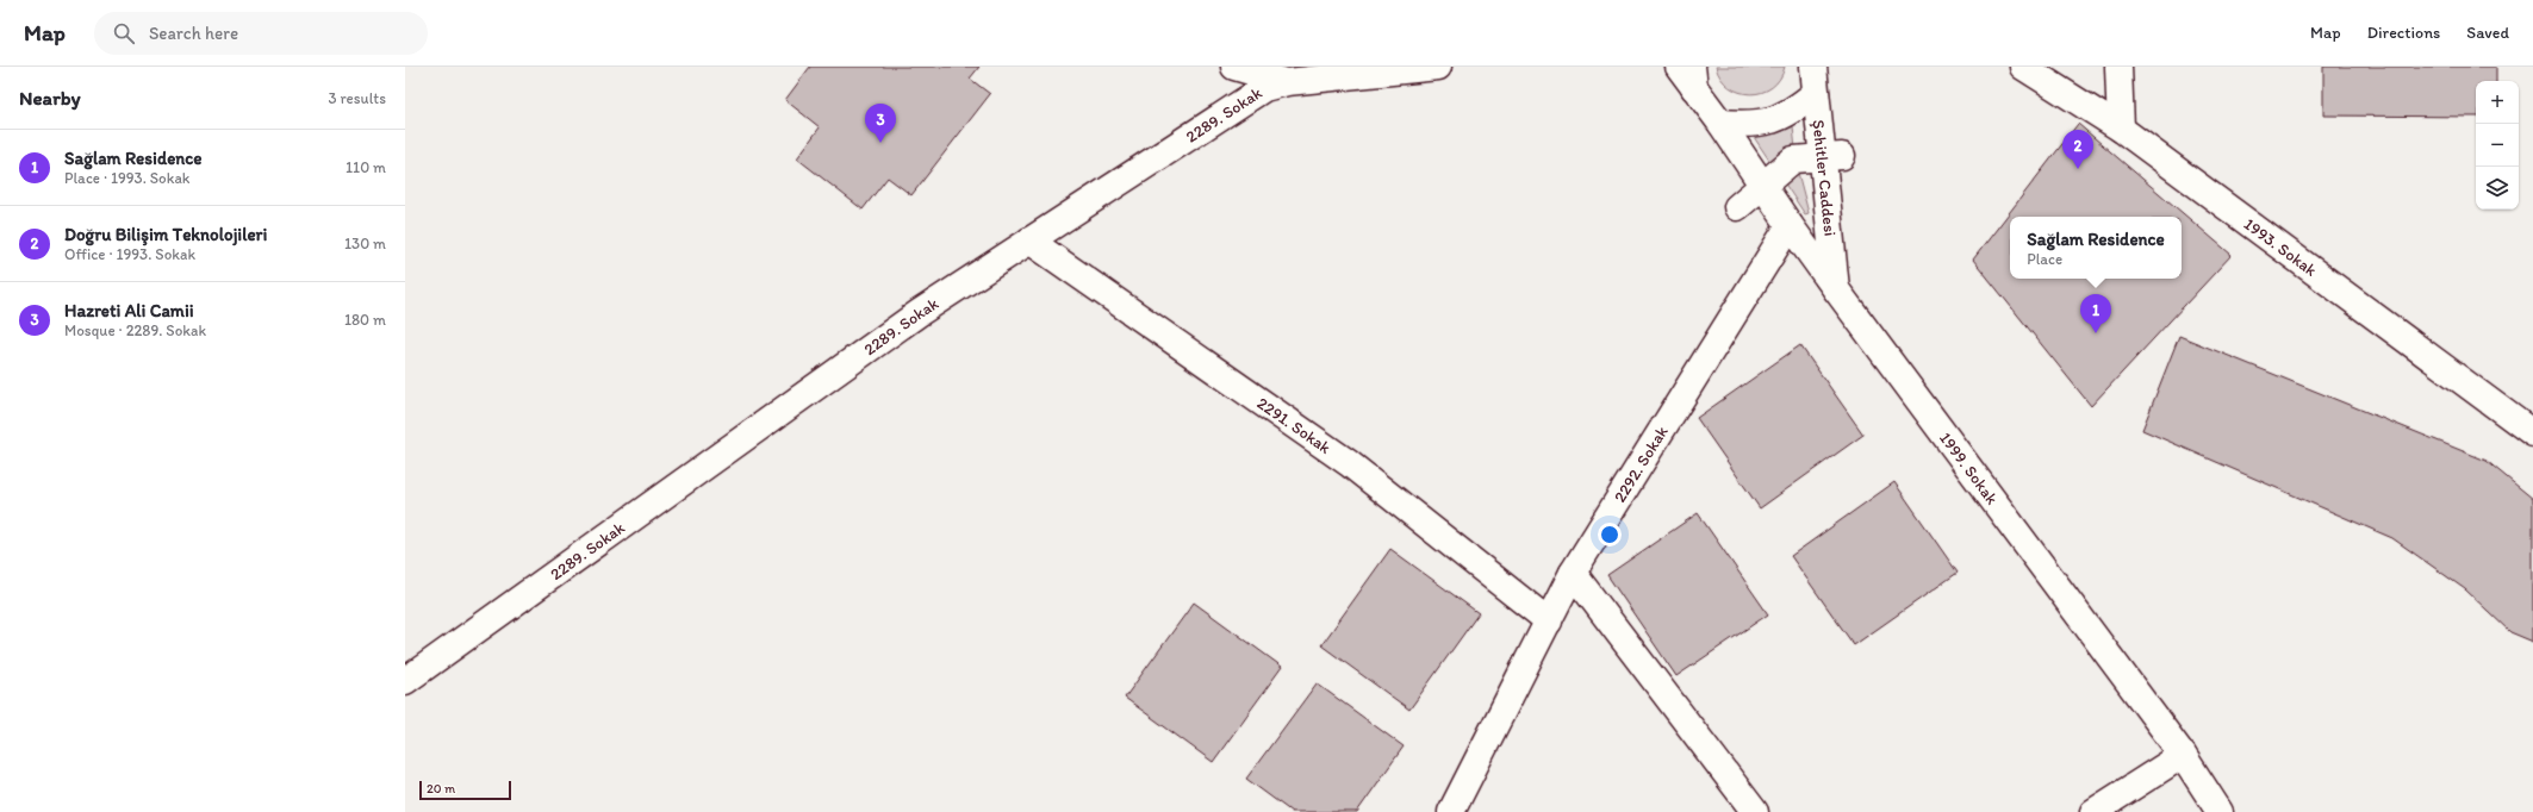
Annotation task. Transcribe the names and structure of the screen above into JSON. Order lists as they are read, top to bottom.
{
  "streets": {
    "street": [
      "2289. Sokak",
      "Şehitler Caddesi",
      "1993. Sokak",
      "2291. Sokak",
      "2292. Sokak",
      "1999. Sokak"
    ]
  },
  "crossings": [
    ["2289. Sokak", "2291. Sokak"],
    ["Şehitler Caddesi", "1999. Sokak"],
    ["2291. Sokak", "2292. Sokak"],
    ["2292. Sokak", "1999. Sokak"]
  ],
  "scale_bar": "20 m",
  "page": {
    "header": "Map",
    "search": "Search here",
    "nav": ["Map", "Directions", "Saved"],
    "heading": ["Nearby", "3 results"],
    "map_buttons": ["+", "−"],
    "pins": ["3", "2", "1"],
    "list": [
      {
        "mark": "1",
        "name": "Sağlam Residence",
        "note": "Place · 1993. Sokak",
        "value": "110 m"
      },
      {
        "mark": "2",
        "name": "Doğru Bilişim Teknolojileri",
        "note": "Office · 1993. Sokak",
        "value": "130 m"
      },
      {
        "mark": "3",
        "name": "Hazreti Ali Camii",
        "note": "Mosque · 2289. Sokak",
        "value": "180 m"
      }
    ],
    "popup": ["Sağlam Residence", "Place"],
    "scale": "20 m"
  }
}
